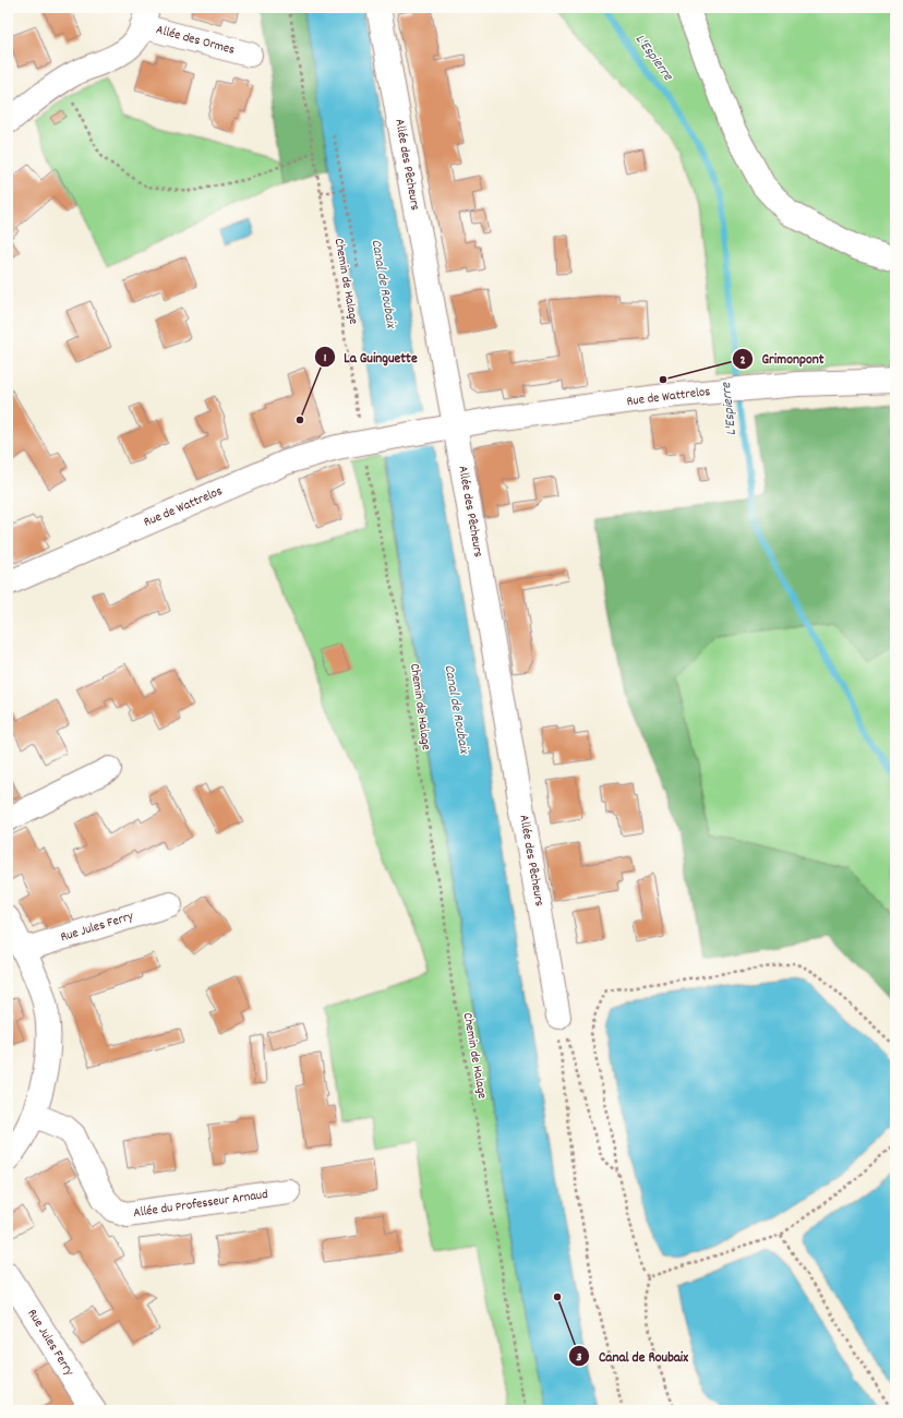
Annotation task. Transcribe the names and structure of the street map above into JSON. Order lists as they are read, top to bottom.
{
  "streets": {
    "street": [
      "Allée des Ormes",
      "Allée des Pêcheurs",
      "Rue de Wattrelos",
      "Rue Jules Ferry",
      "Allée du Professeur Arnaud"
    ],
    "path": ["Chemin de Halage"]
  },
  "crossings": [
    ["Allée des Pêcheurs", "Rue de Wattrelos"],
    ["Chemin de Halage", "Rue de Wattrelos"]
  ],
  "water": ["L'Espierre", "Canal de Roubaix"],
  "places": ["Grimonpont", "La Guinguette", "Canal de Roubaix"]
}
